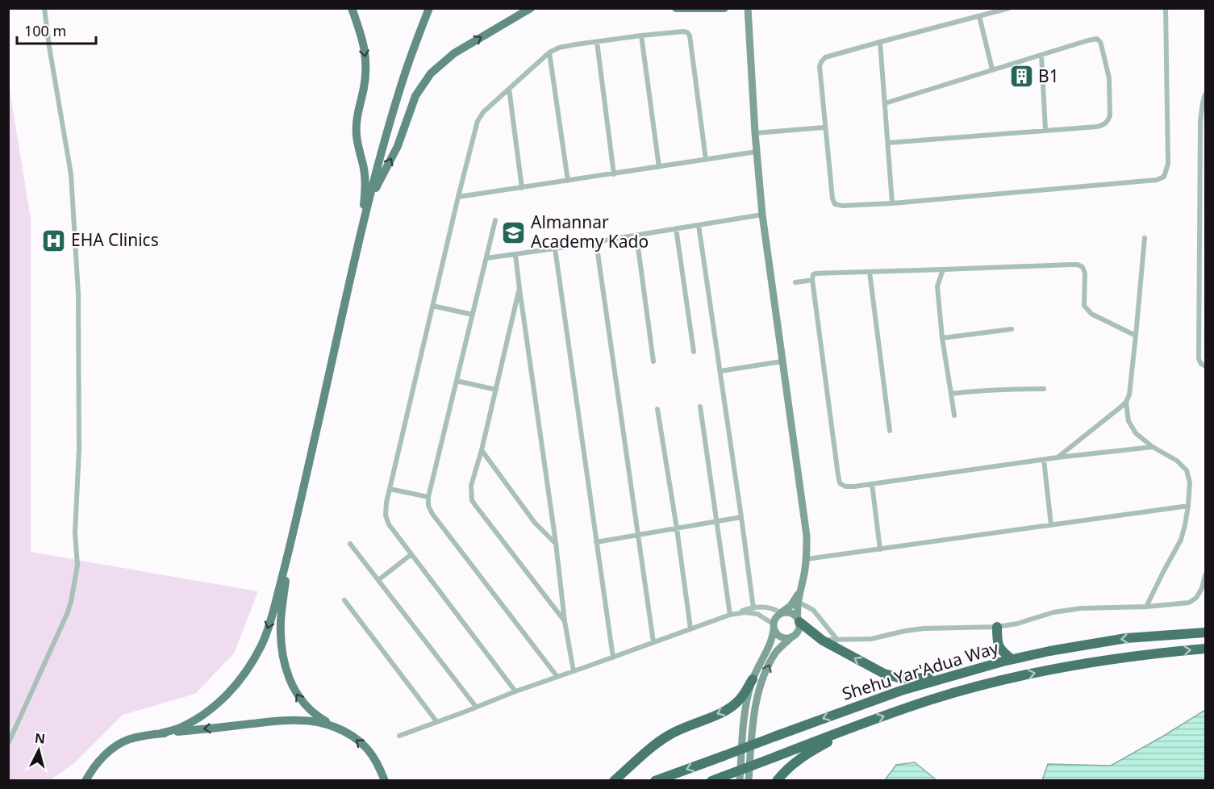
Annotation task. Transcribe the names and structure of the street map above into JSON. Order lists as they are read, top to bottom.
{
  "streets": {
    "highway": ["Shehu Yar'Adua Way"]
  },
  "places": {
    "building": ["B1"],
    "school or university": ["Almannar Academy Kado"],
    "hospital": ["EHA Clinics"]
  },
  "scale_bar": "100 m",
  "north": "top"
}
